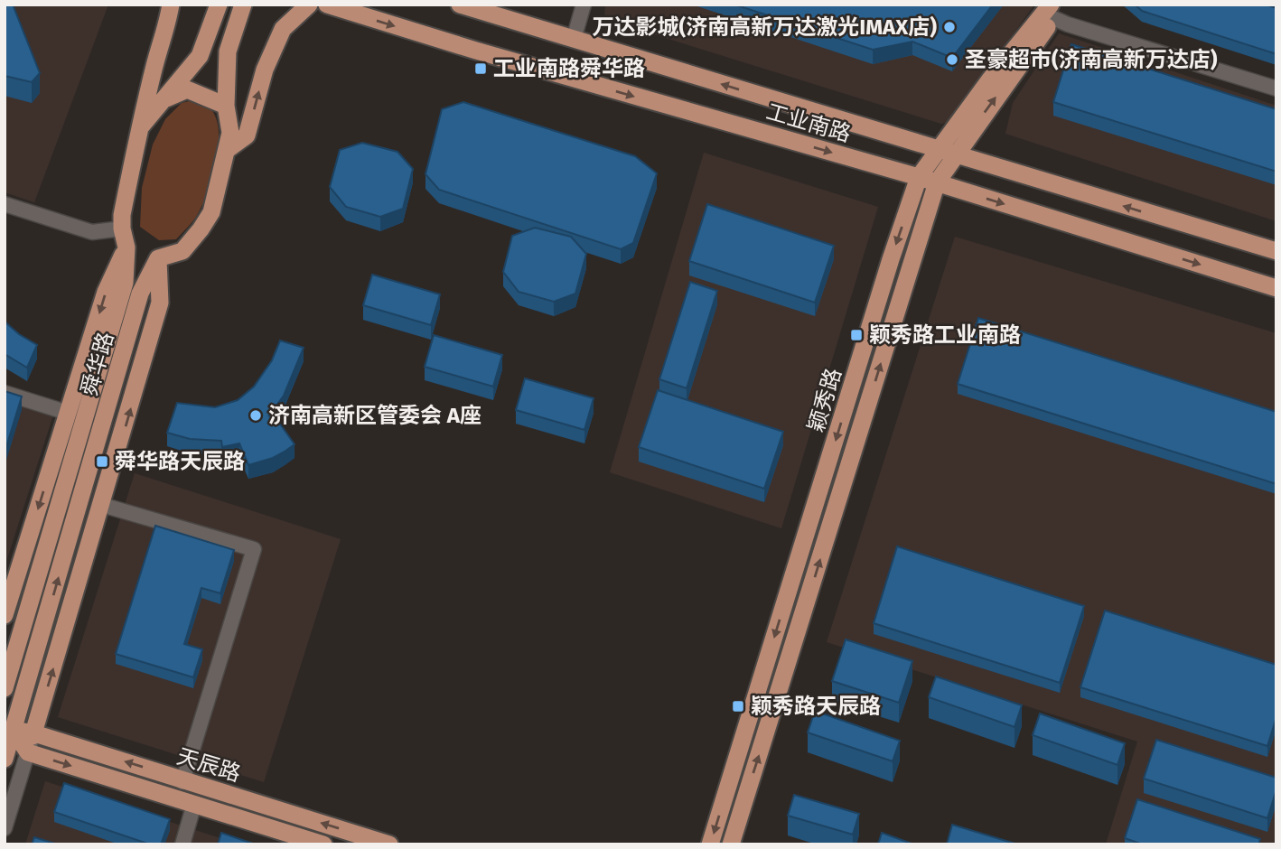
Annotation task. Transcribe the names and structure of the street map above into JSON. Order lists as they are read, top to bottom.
{
  "streets": {
    "main road": [
      "工业南路",
      "舜华路",
      "颖秀路",
      "天辰路"
    ]
  },
  "crossings": [
    ["工业南路", "颖秀路"],
    ["舜华路", "天辰路"]
  ],
  "places": {
    "other": ["万达影城(济南高新万达激光IMAX店)", "圣豪超市(济南高新万达店)", "济南高新区管委会 A座"],
    "transit": [
      "工业南路舜华路",
      "颖秀路工业南路",
      "舜华路天辰路",
      "颖秀路天辰路"
    ]
  }
}
